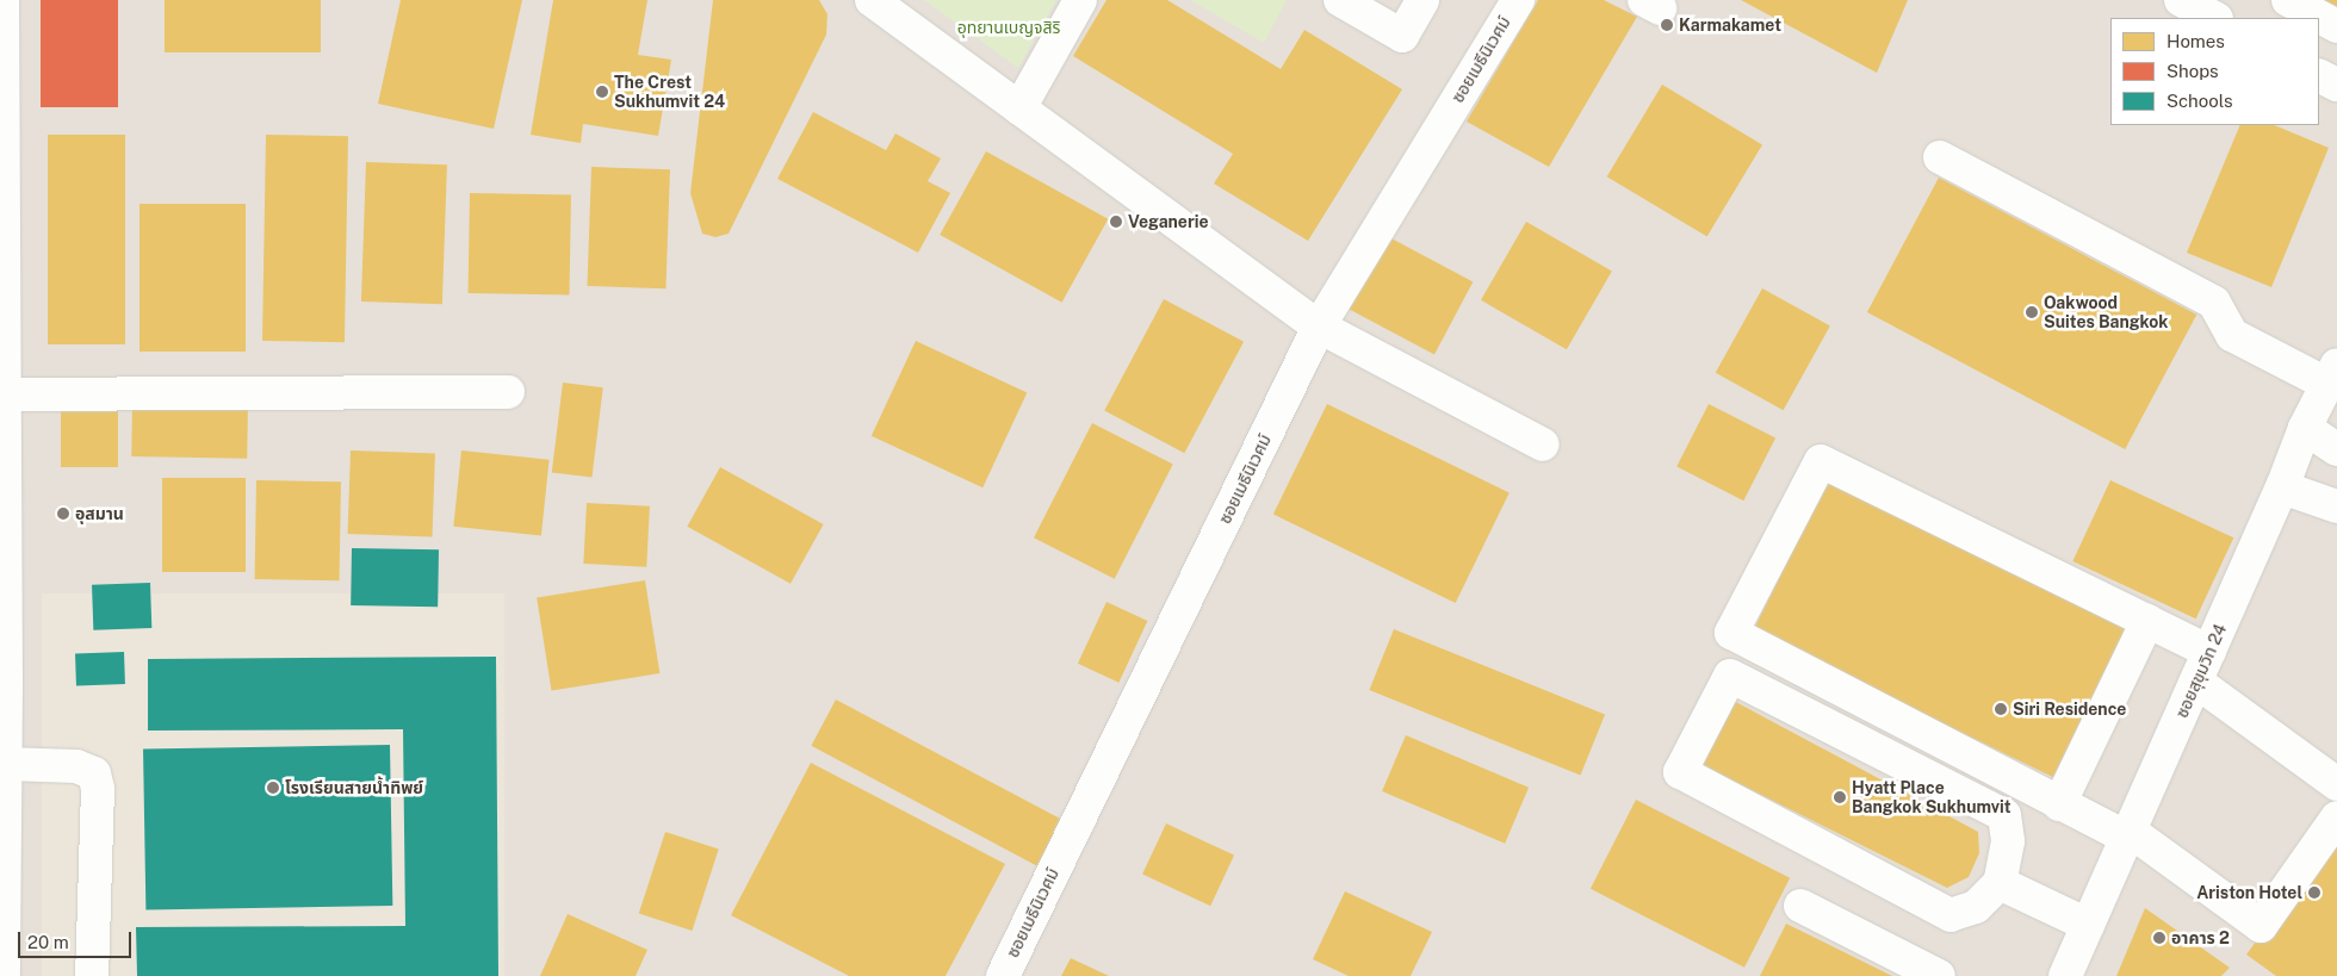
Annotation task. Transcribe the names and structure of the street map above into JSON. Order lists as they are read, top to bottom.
{
  "streets": {
    "street": ["ซอยเมธีนิเวศม์", "ซอยสุขุมวิท 24"]
  },
  "parks": ["อุทยานเบญจสิริ"],
  "places": [
    "Karmakamet",
    "The Crest Sukhumvit 24",
    "Veganerie",
    "Oakwood Suites Bangkok",
    "อุสมาน",
    "Siri Residence",
    "โรงเรียนสายน้ำทิพย์",
    "Hyatt Place Bangkok Sukhumvit",
    "Ariston Hotel",
    "อาคาร 2"
  ],
  "legend": ["Homes", "Shops", "Schools"],
  "scale_bar": "20 m"
}
